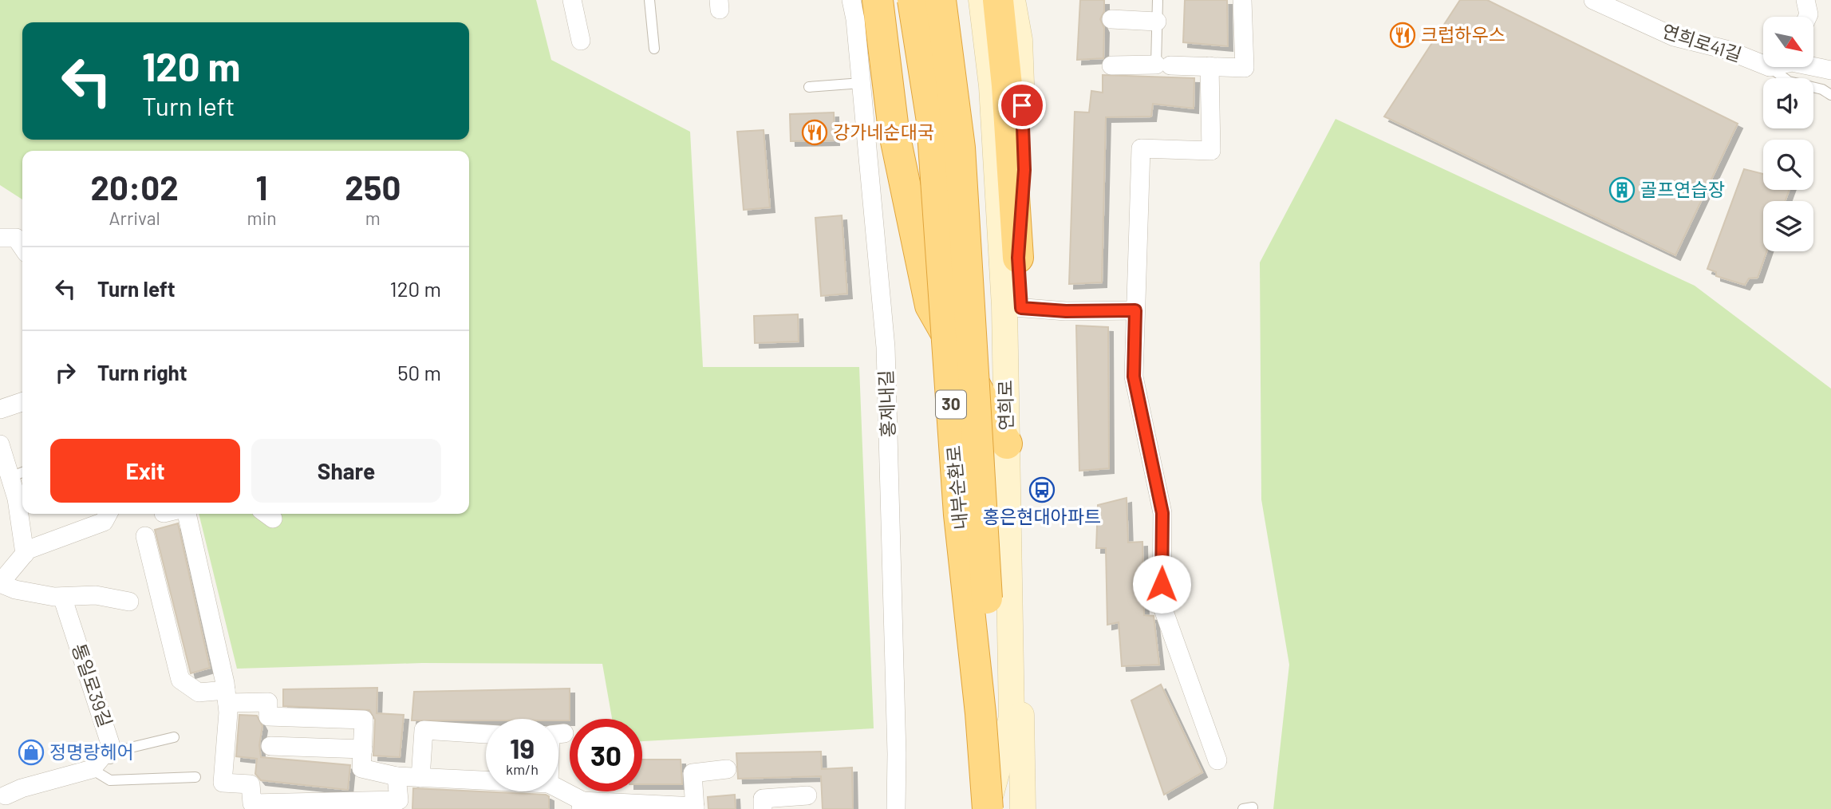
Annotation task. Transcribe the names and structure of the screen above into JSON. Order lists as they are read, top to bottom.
{
  "streets": {
    "highway": ["30", "내부순환로"],
    "main road": ["연희로"],
    "street": ["연희로41길", "홍제내길", "통일로39길"]
  },
  "crossings": [
    ["연희로", "내부순환로"]
  ],
  "places": {
    "restaurant": ["크럽하우스", "강가네순대국"],
    "building": ["골프연습장"],
    "bus stop": ["홍은현대아파트"],
    "shop": ["정명랑헤어"]
  },
  "north": "bottom right",
  "page": {
    "turn": ["120 m", "Turn left"],
    "eta": [
      "20:02",
      "Arrival",
      "1",
      "min",
      "250",
      "m"
    ],
    "list": [
      {
        "name": "Turn left",
        "value": "120 m"
      },
      {
        "name": "Turn right",
        "value": "50 m"
      }
    ],
    "buttons": ["Exit", "Share"],
    "speed": "19 km/h",
    "limit": "30"
  }
}
